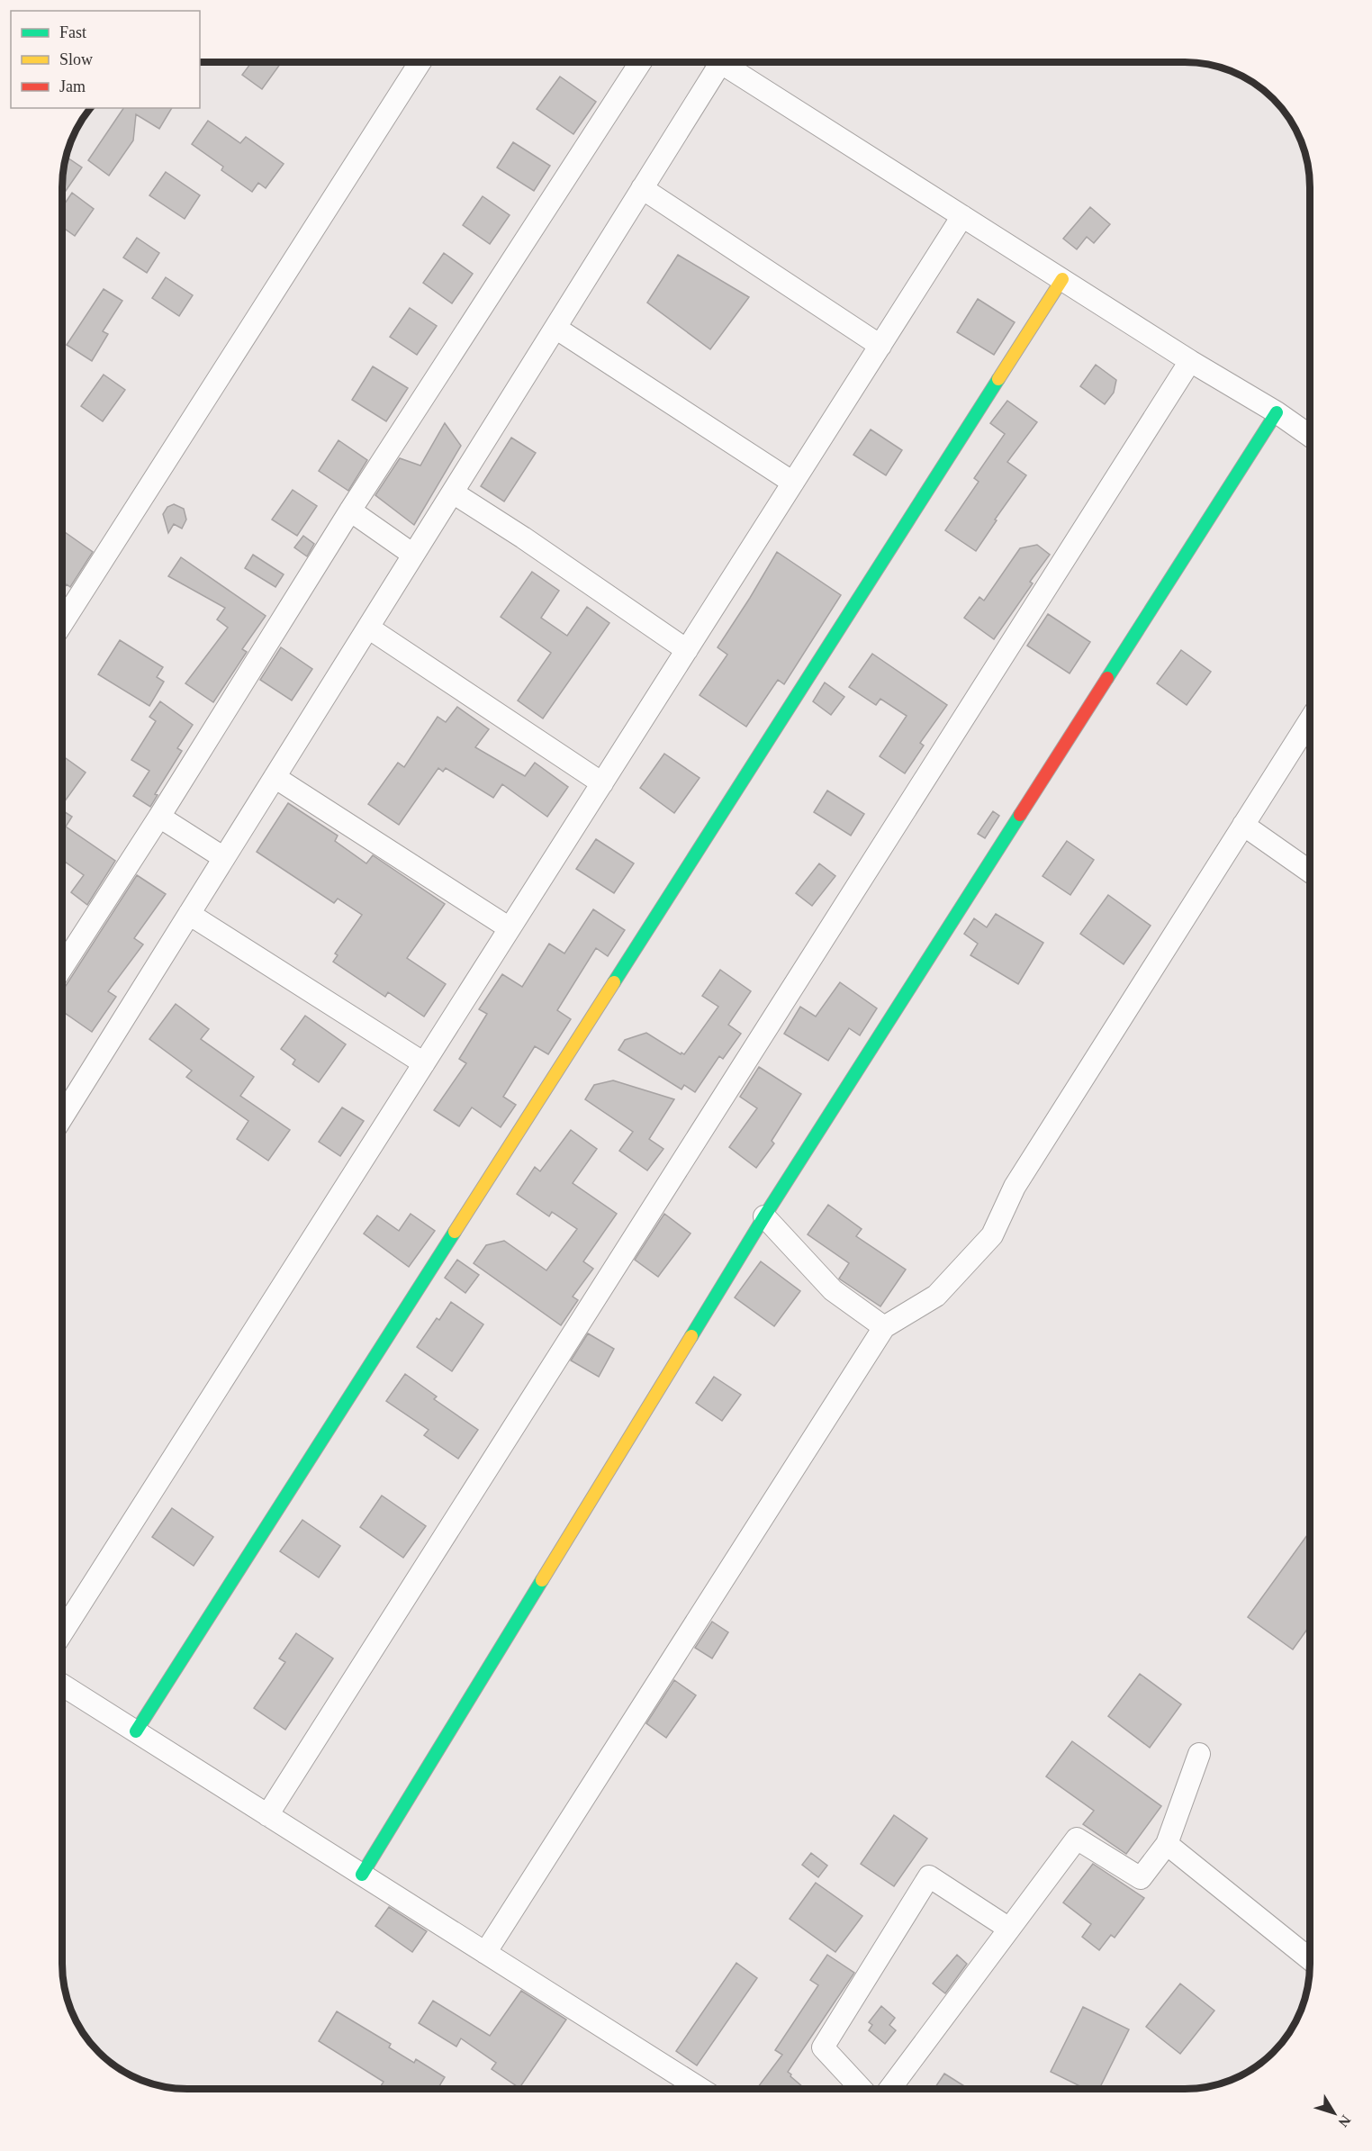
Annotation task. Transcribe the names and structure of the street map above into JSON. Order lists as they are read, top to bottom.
{
  "legend": ["Fast", "Slow", "Jam"],
  "north": "bottom right"
}
